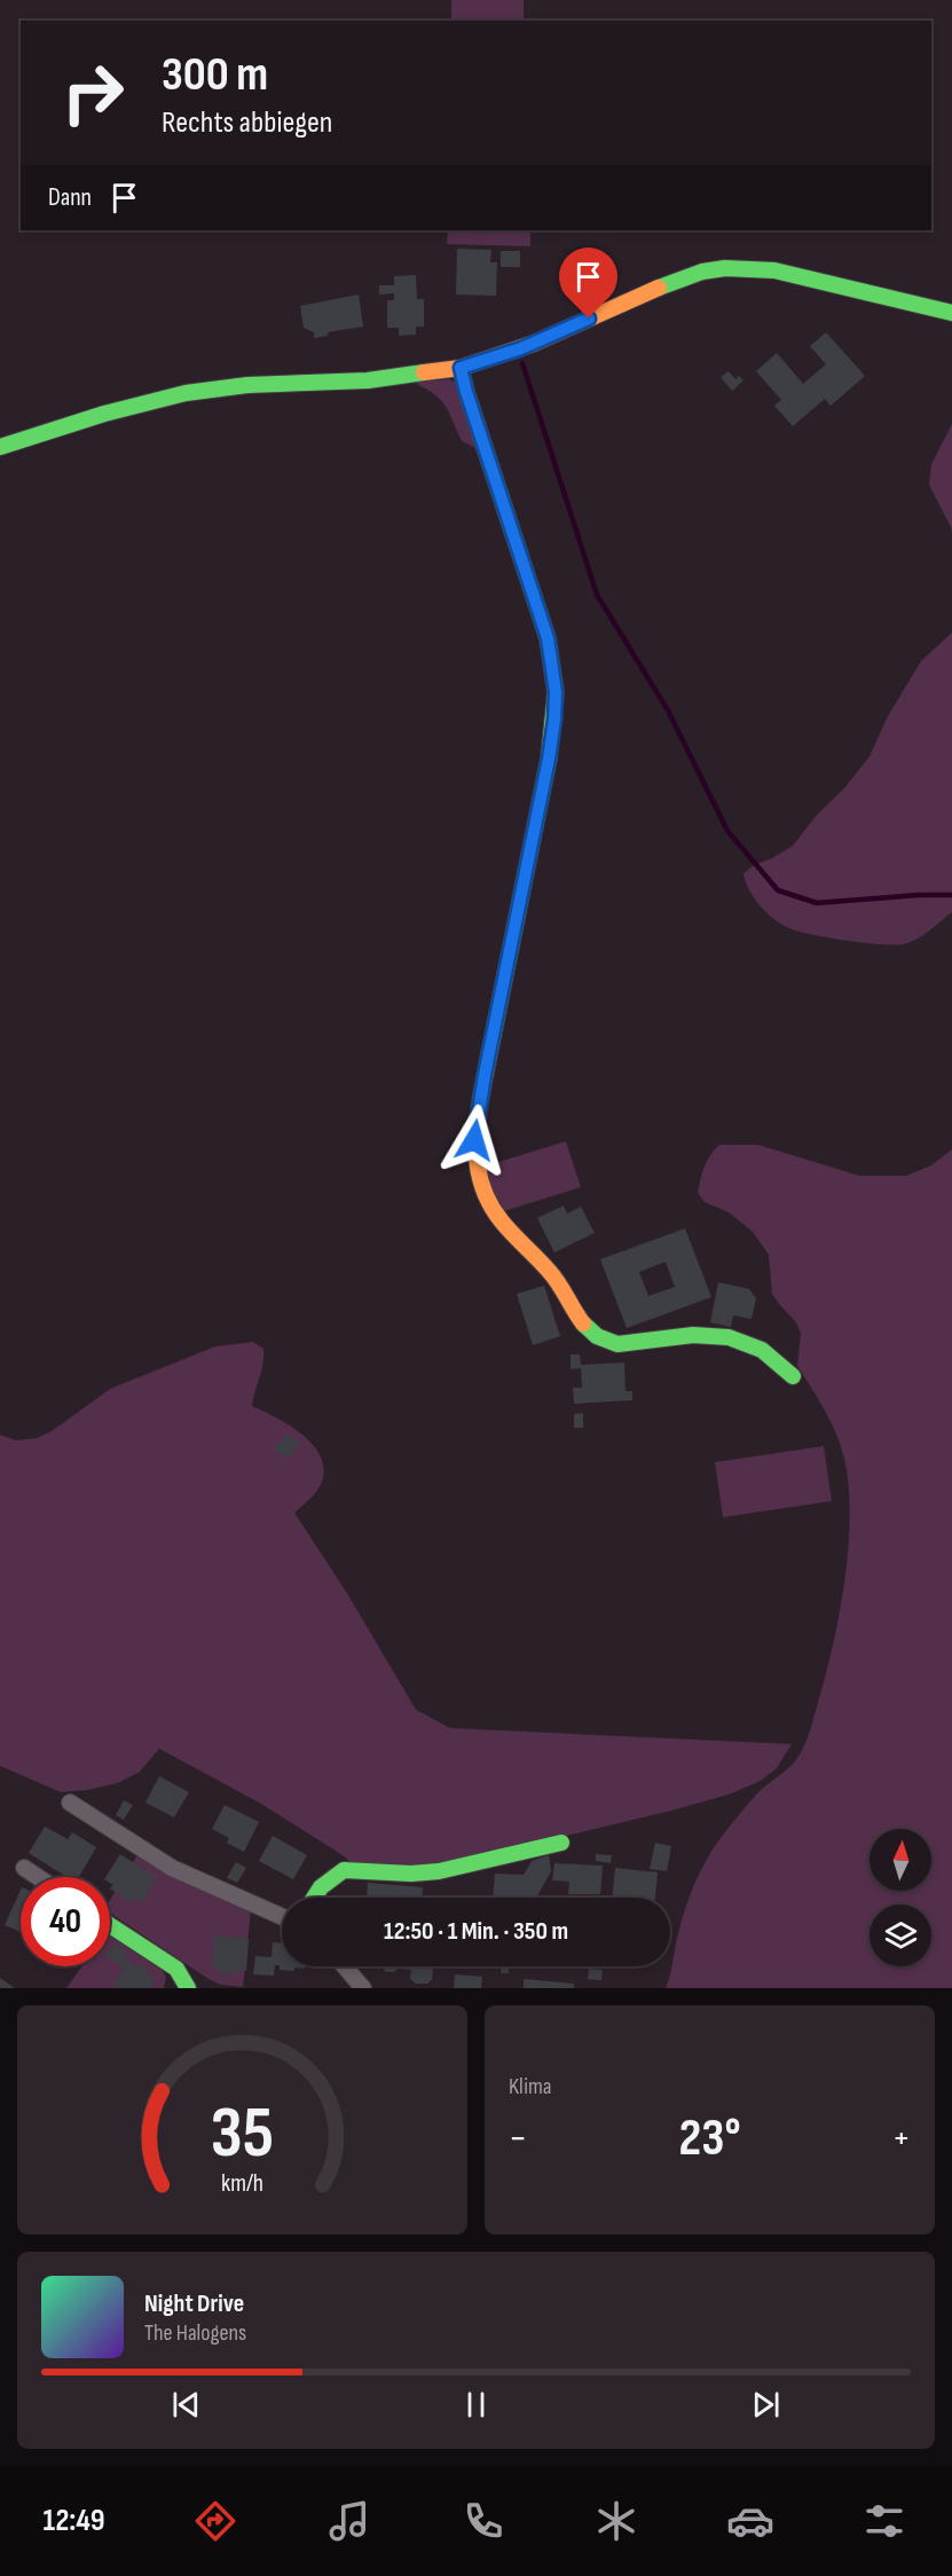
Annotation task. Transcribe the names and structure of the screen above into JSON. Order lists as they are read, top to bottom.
{
  "north": "top",
  "page": {
    "turn": ["300 m", "Rechts abbiegen"],
    "then": "Dann",
    "limit": "40",
    "trip": "12:50 · 1 Min. · 350 m",
    "tile": "Klima",
    "heat": ["−", "23°", "+"],
    "song": ["Night Drive", "The Halogens"],
    "tabs": "12:49",
    "gauge": ["35", "km/h"]
  }
}
